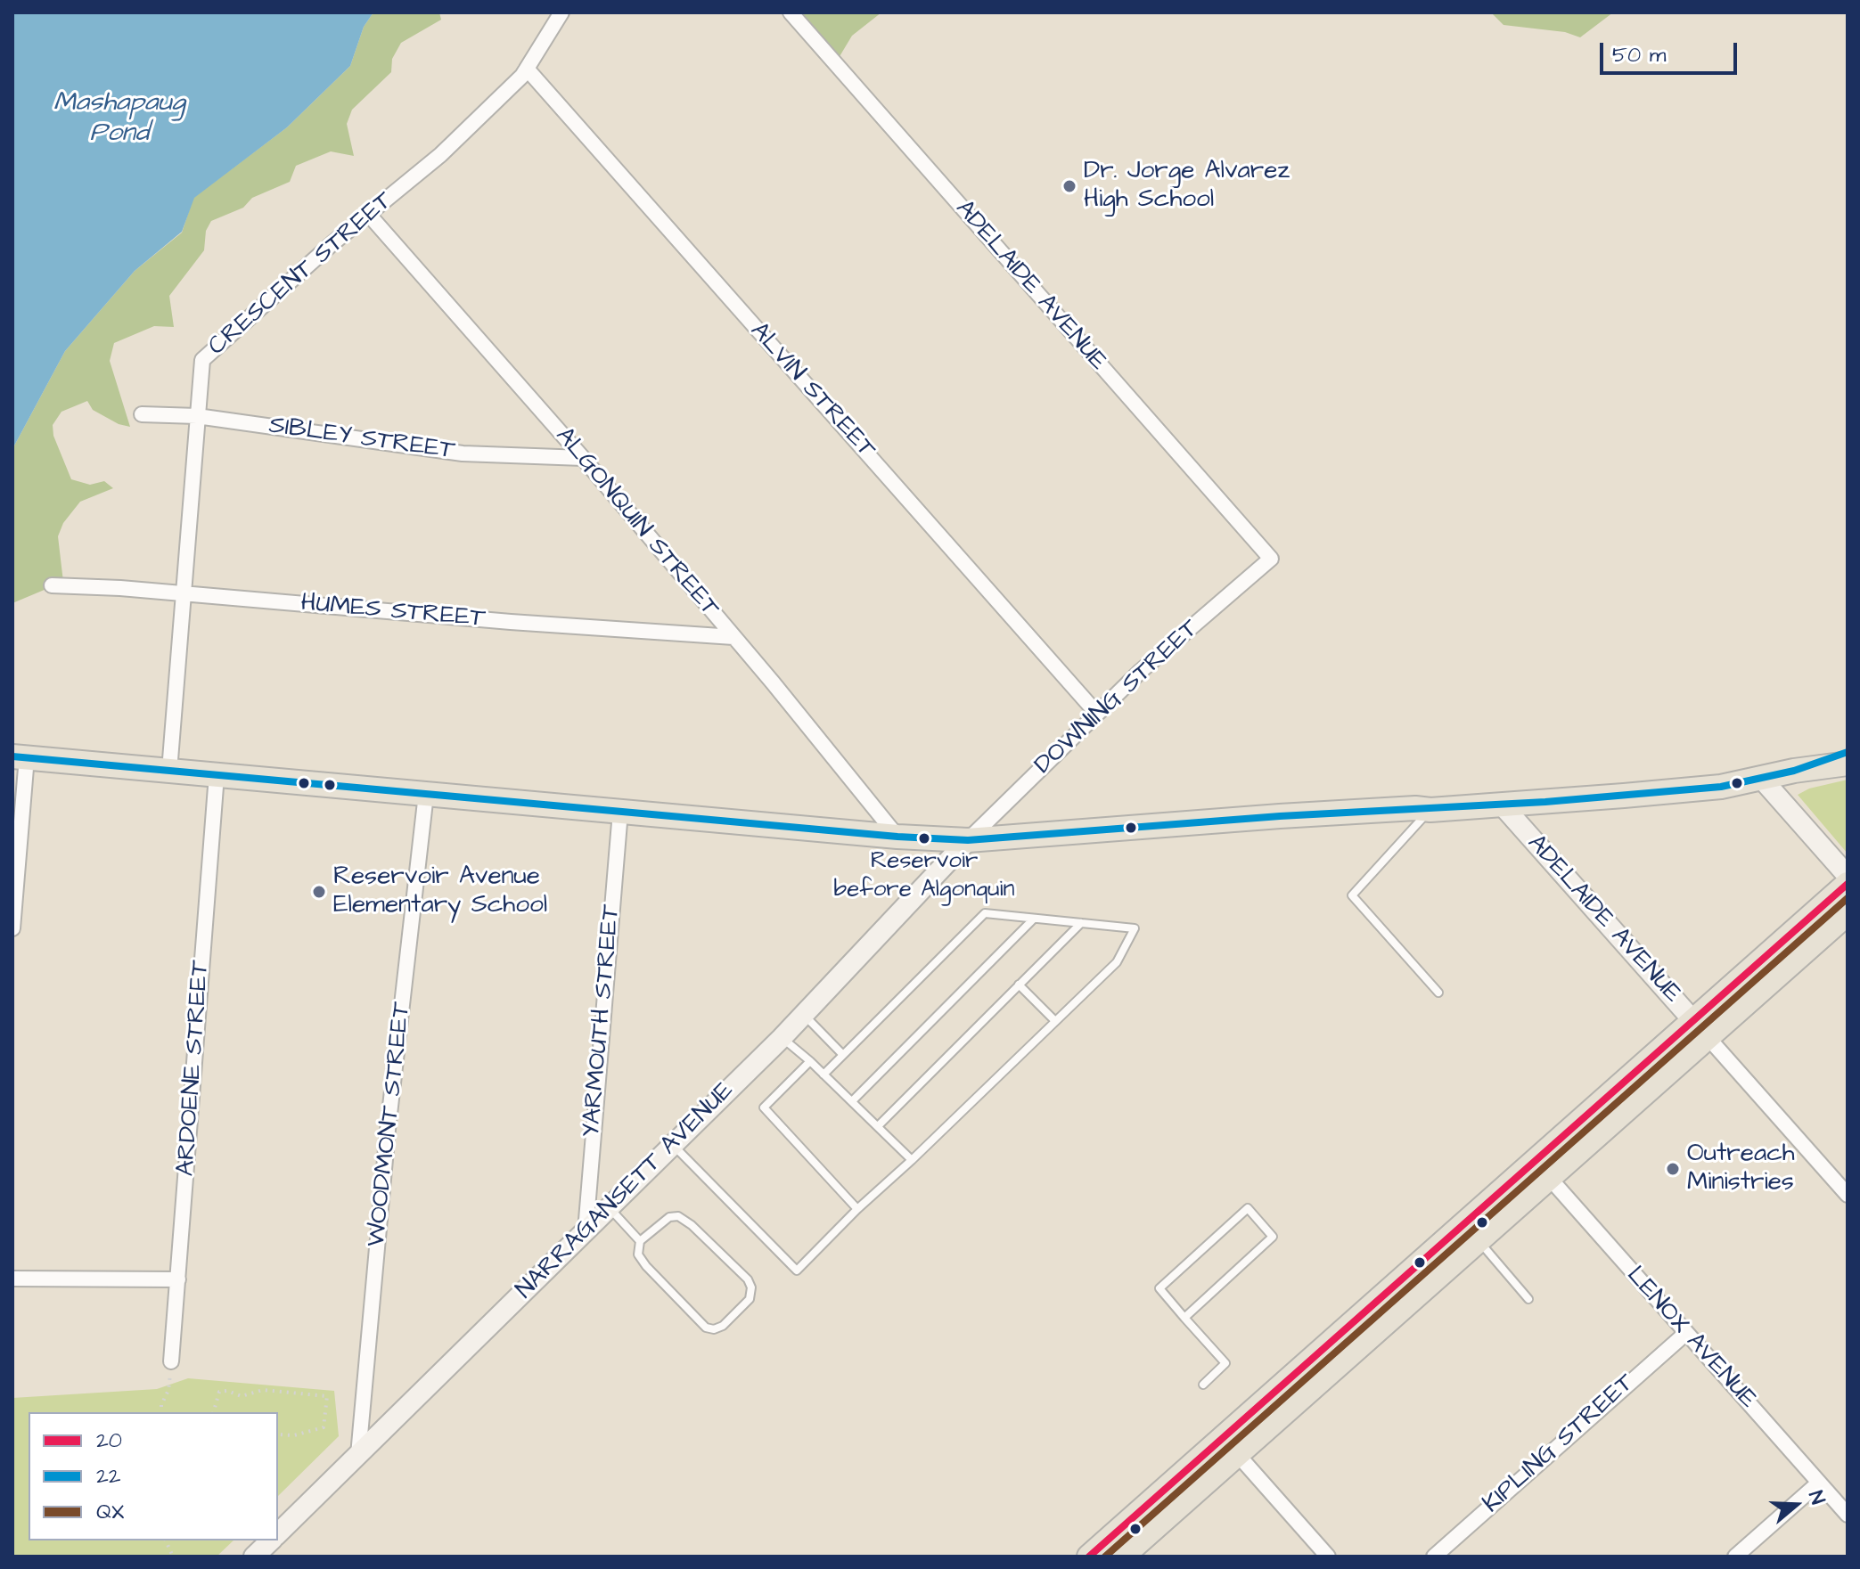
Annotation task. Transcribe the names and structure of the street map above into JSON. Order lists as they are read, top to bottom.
{
  "streets": {
    "street": [
      "CRESCENT STREET",
      "ADELAIDE AVENUE",
      "ALVIN STREET",
      "SIBLEY STREET",
      "ALGONQUIN STREET",
      "HUMES STREET",
      "DOWNING STREET",
      "YARMOUTH STREET",
      "ARDOENE STREET",
      "WOODMONT STREET",
      "NARRAGANSETT AVENUE",
      "LENOX AVENUE",
      "KIPLING STREET"
    ]
  },
  "crossings": [
    ["CRESCENT STREET", "ALVIN STREET"],
    ["CRESCENT STREET", "SIBLEY STREET"],
    ["CRESCENT STREET", "ALGONQUIN STREET"],
    ["CRESCENT STREET", "HUMES STREET"],
    ["ADELAIDE AVENUE", "DOWNING STREET"],
    ["ALVIN STREET", "DOWNING STREET"],
    ["SIBLEY STREET", "ALGONQUIN STREET"],
    ["ALGONQUIN STREET", "HUMES STREET"],
    ["DOWNING STREET", "NARRAGANSETT AVENUE"],
    ["YARMOUTH STREET", "NARRAGANSETT AVENUE"],
    ["WOODMONT STREET", "NARRAGANSETT AVENUE"],
    ["LENOX AVENUE", "KIPLING STREET"]
  ],
  "water": ["Mashapaug Pond"],
  "places": [
    "Dr. Jorge Alvarez High School",
    "Reservoir before Algonquin",
    "Reservoir Avenue Elementary School",
    "Outreach Ministries"
  ],
  "lines": ["transit line 22", "transit line 20", "transit line QX"],
  "legend": ["20", "22", "QX"],
  "scale_bar": "50 m",
  "north": "right"
}
